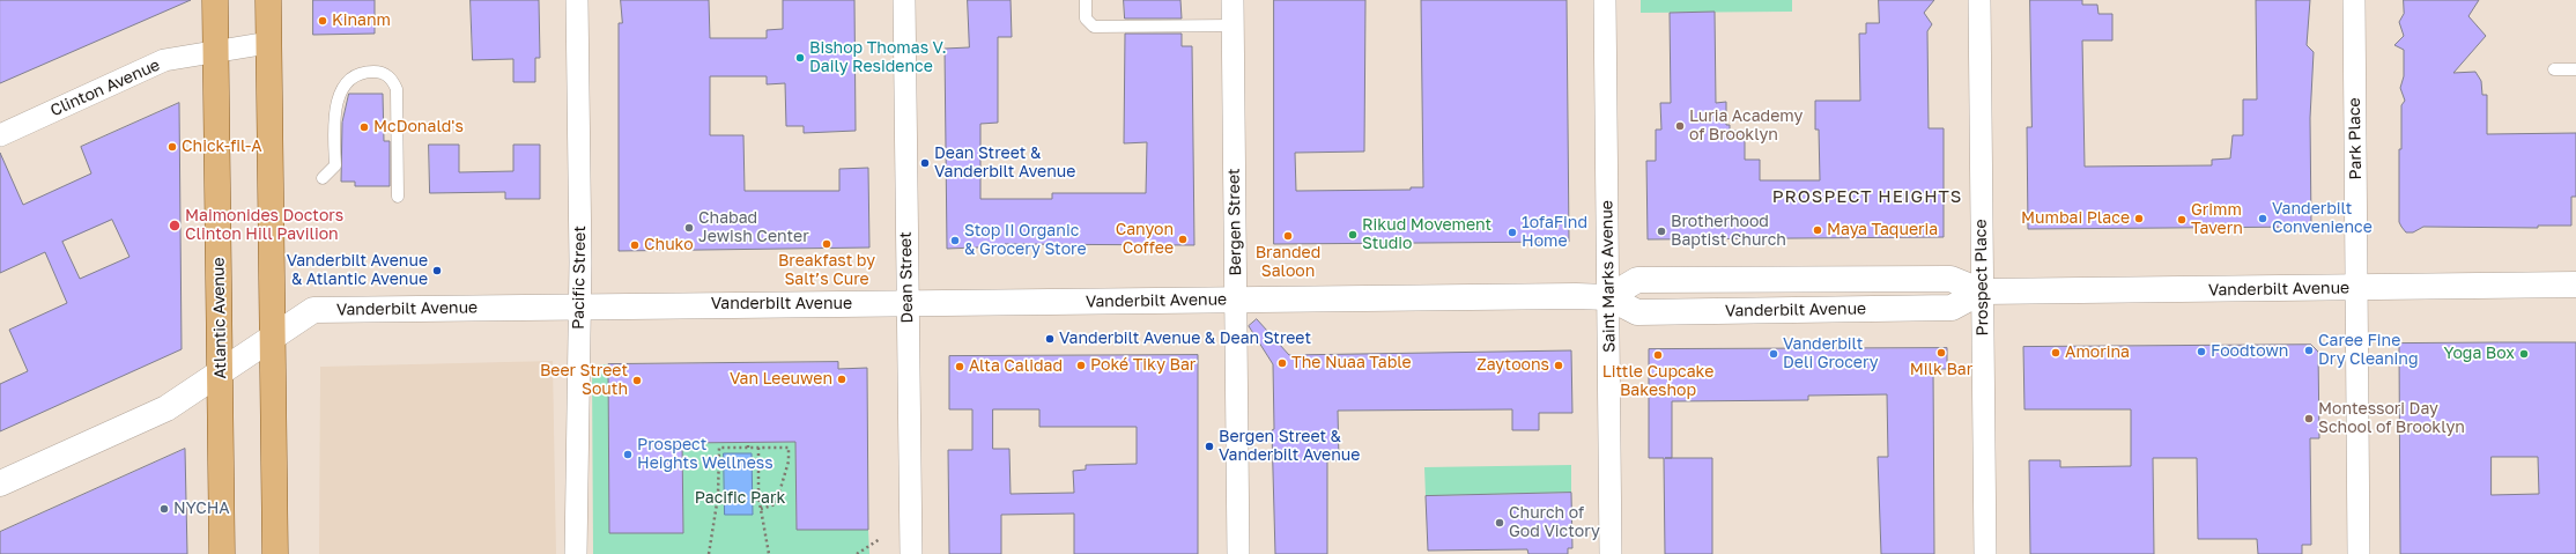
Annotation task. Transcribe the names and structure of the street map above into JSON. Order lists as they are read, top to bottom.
{
  "streets": {
    "main road": ["Vanderbilt Avenue", "Atlantic Avenue"],
    "street": [
      "Clinton Avenue",
      "Park Place",
      "Bergen Street",
      "Saint Marks Avenue",
      "Pacific Street",
      "Dean Street",
      "Prospect Place"
    ]
  },
  "crossings": [
    ["Clinton Avenue", "Atlantic Avenue"],
    ["Park Place", "Vanderbilt Avenue"],
    ["Bergen Street", "Vanderbilt Avenue"],
    ["Saint Marks Avenue", "Vanderbilt Avenue"],
    ["Pacific Street", "Vanderbilt Avenue"],
    ["Dean Street", "Vanderbilt Avenue"],
    ["Prospect Place", "Vanderbilt Avenue"],
    ["Vanderbilt Avenue", "Atlantic Avenue"]
  ],
  "districts": ["PROSPECT HEIGHTS"],
  "parks": ["Pacific Park"],
  "places": [
    "Kinanm",
    "Bishop Thomas V. Daily Residence",
    "Luria Academy of Brooklyn",
    "McDonald's",
    "Chick-fil-A",
    "Dean Street & Vanderbilt Avenue",
    "Mumbai Place",
    "Vanderbilt Convenience",
    "Grimm Tavern",
    "Maimonides Doctors Clinton Hill Pavilion",
    "Chabad Jewish Center",
    "Maya Taqueria",
    "Brotherhood Baptist Church",
    "1ofaFind Home",
    "Rikud Movement Studio",
    "Branded Saloon",
    "Canyon Coffee",
    "Stop II Organic & Grocery Store",
    "Breakfast by Salt’s Cure",
    "Chuko",
    "Vanderbilt Avenue & Atlantic Avenue",
    "Vanderbilt Avenue & Dean Street",
    "Caree Fine Dry Cleaning",
    "Foodtown",
    "Milk Bar",
    "Amorina",
    "Vanderbilt Deli Grocery",
    "Yoga Box",
    "Little Cupcake Bakeshop",
    "The Nuaa Table",
    "Poké Tiky Bar",
    "Zaytoons",
    "Alta Calidad",
    "Van Leeuwen",
    "Beer Street South",
    "Montessori Day School of Brooklyn",
    "Bergen Street & Vanderbilt Avenue",
    "Prospect Heights Wellness",
    "NYCHA",
    "Church of God Victory"
  ]
}
